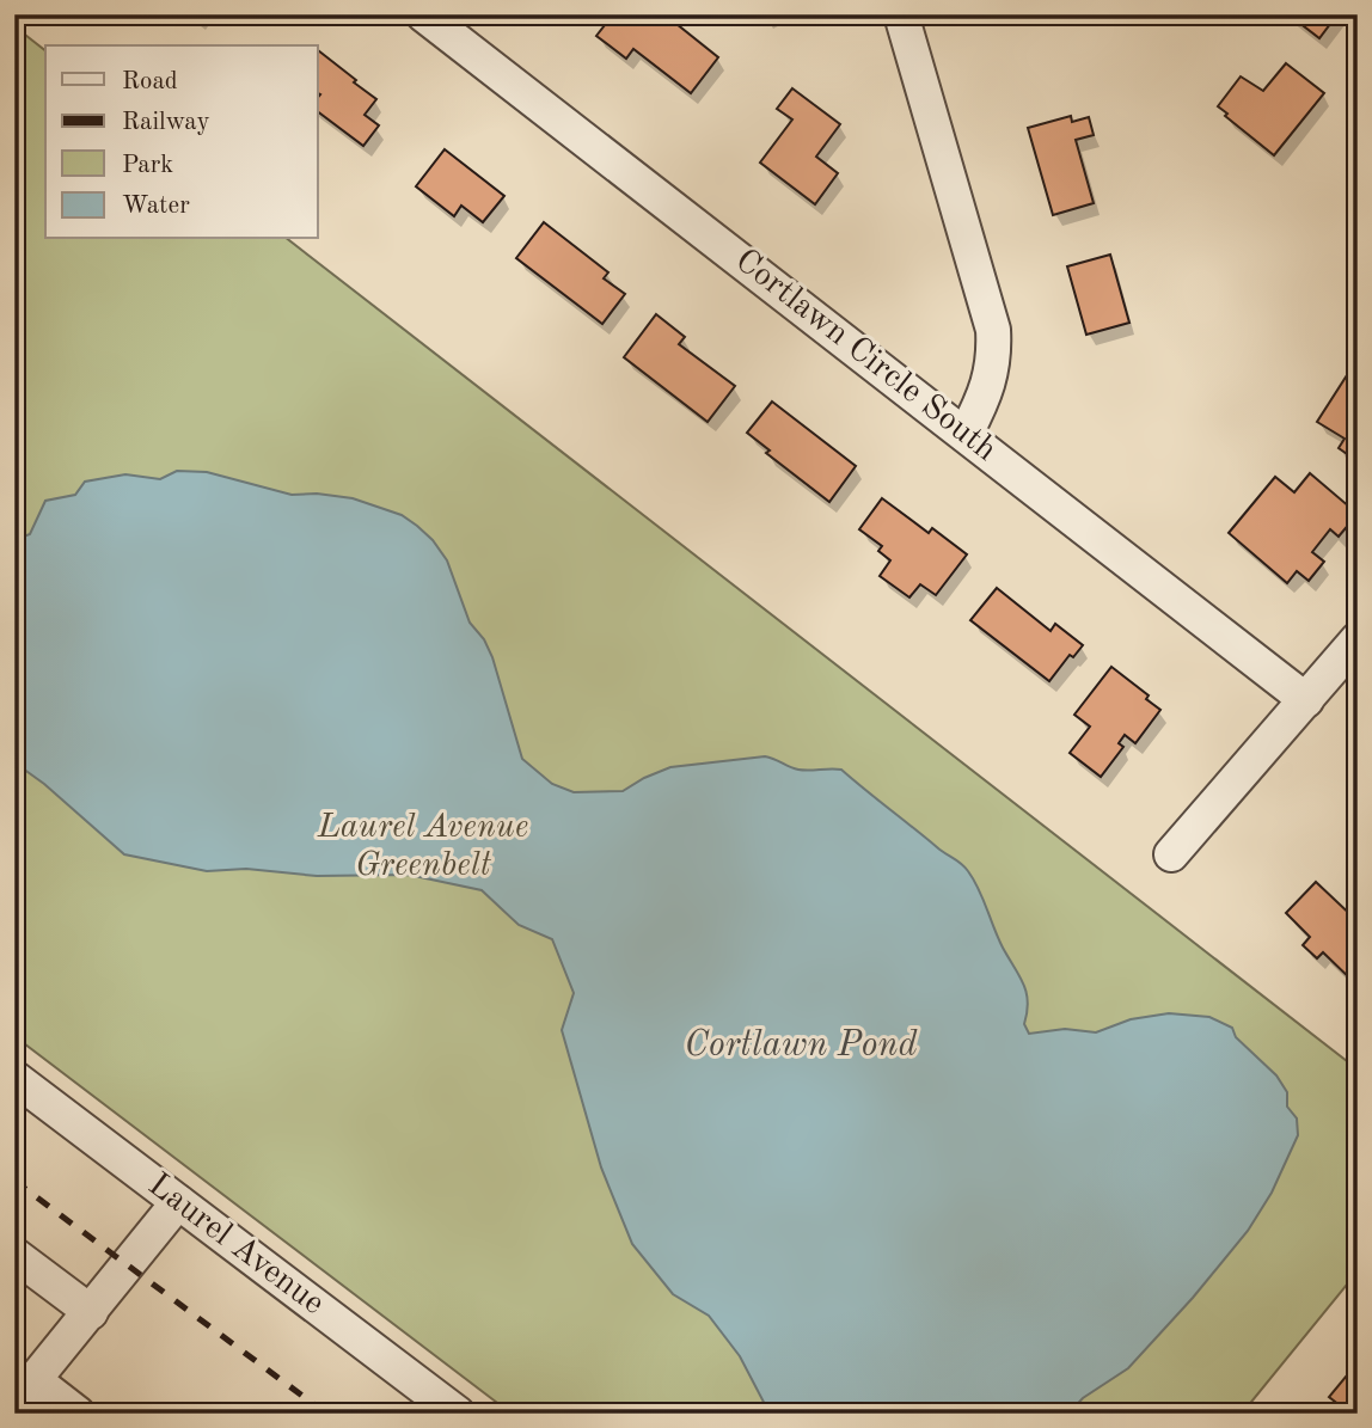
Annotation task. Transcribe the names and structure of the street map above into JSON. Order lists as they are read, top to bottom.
{
  "streets": {
    "street": ["Cortlawn Circle South", "Laurel Avenue"]
  },
  "water": ["Cortlawn Pond"],
  "parks": ["Laurel Avenue Greenbelt"],
  "legend": [
    "Road",
    "Railway",
    "Park",
    "Water"
  ]
}
